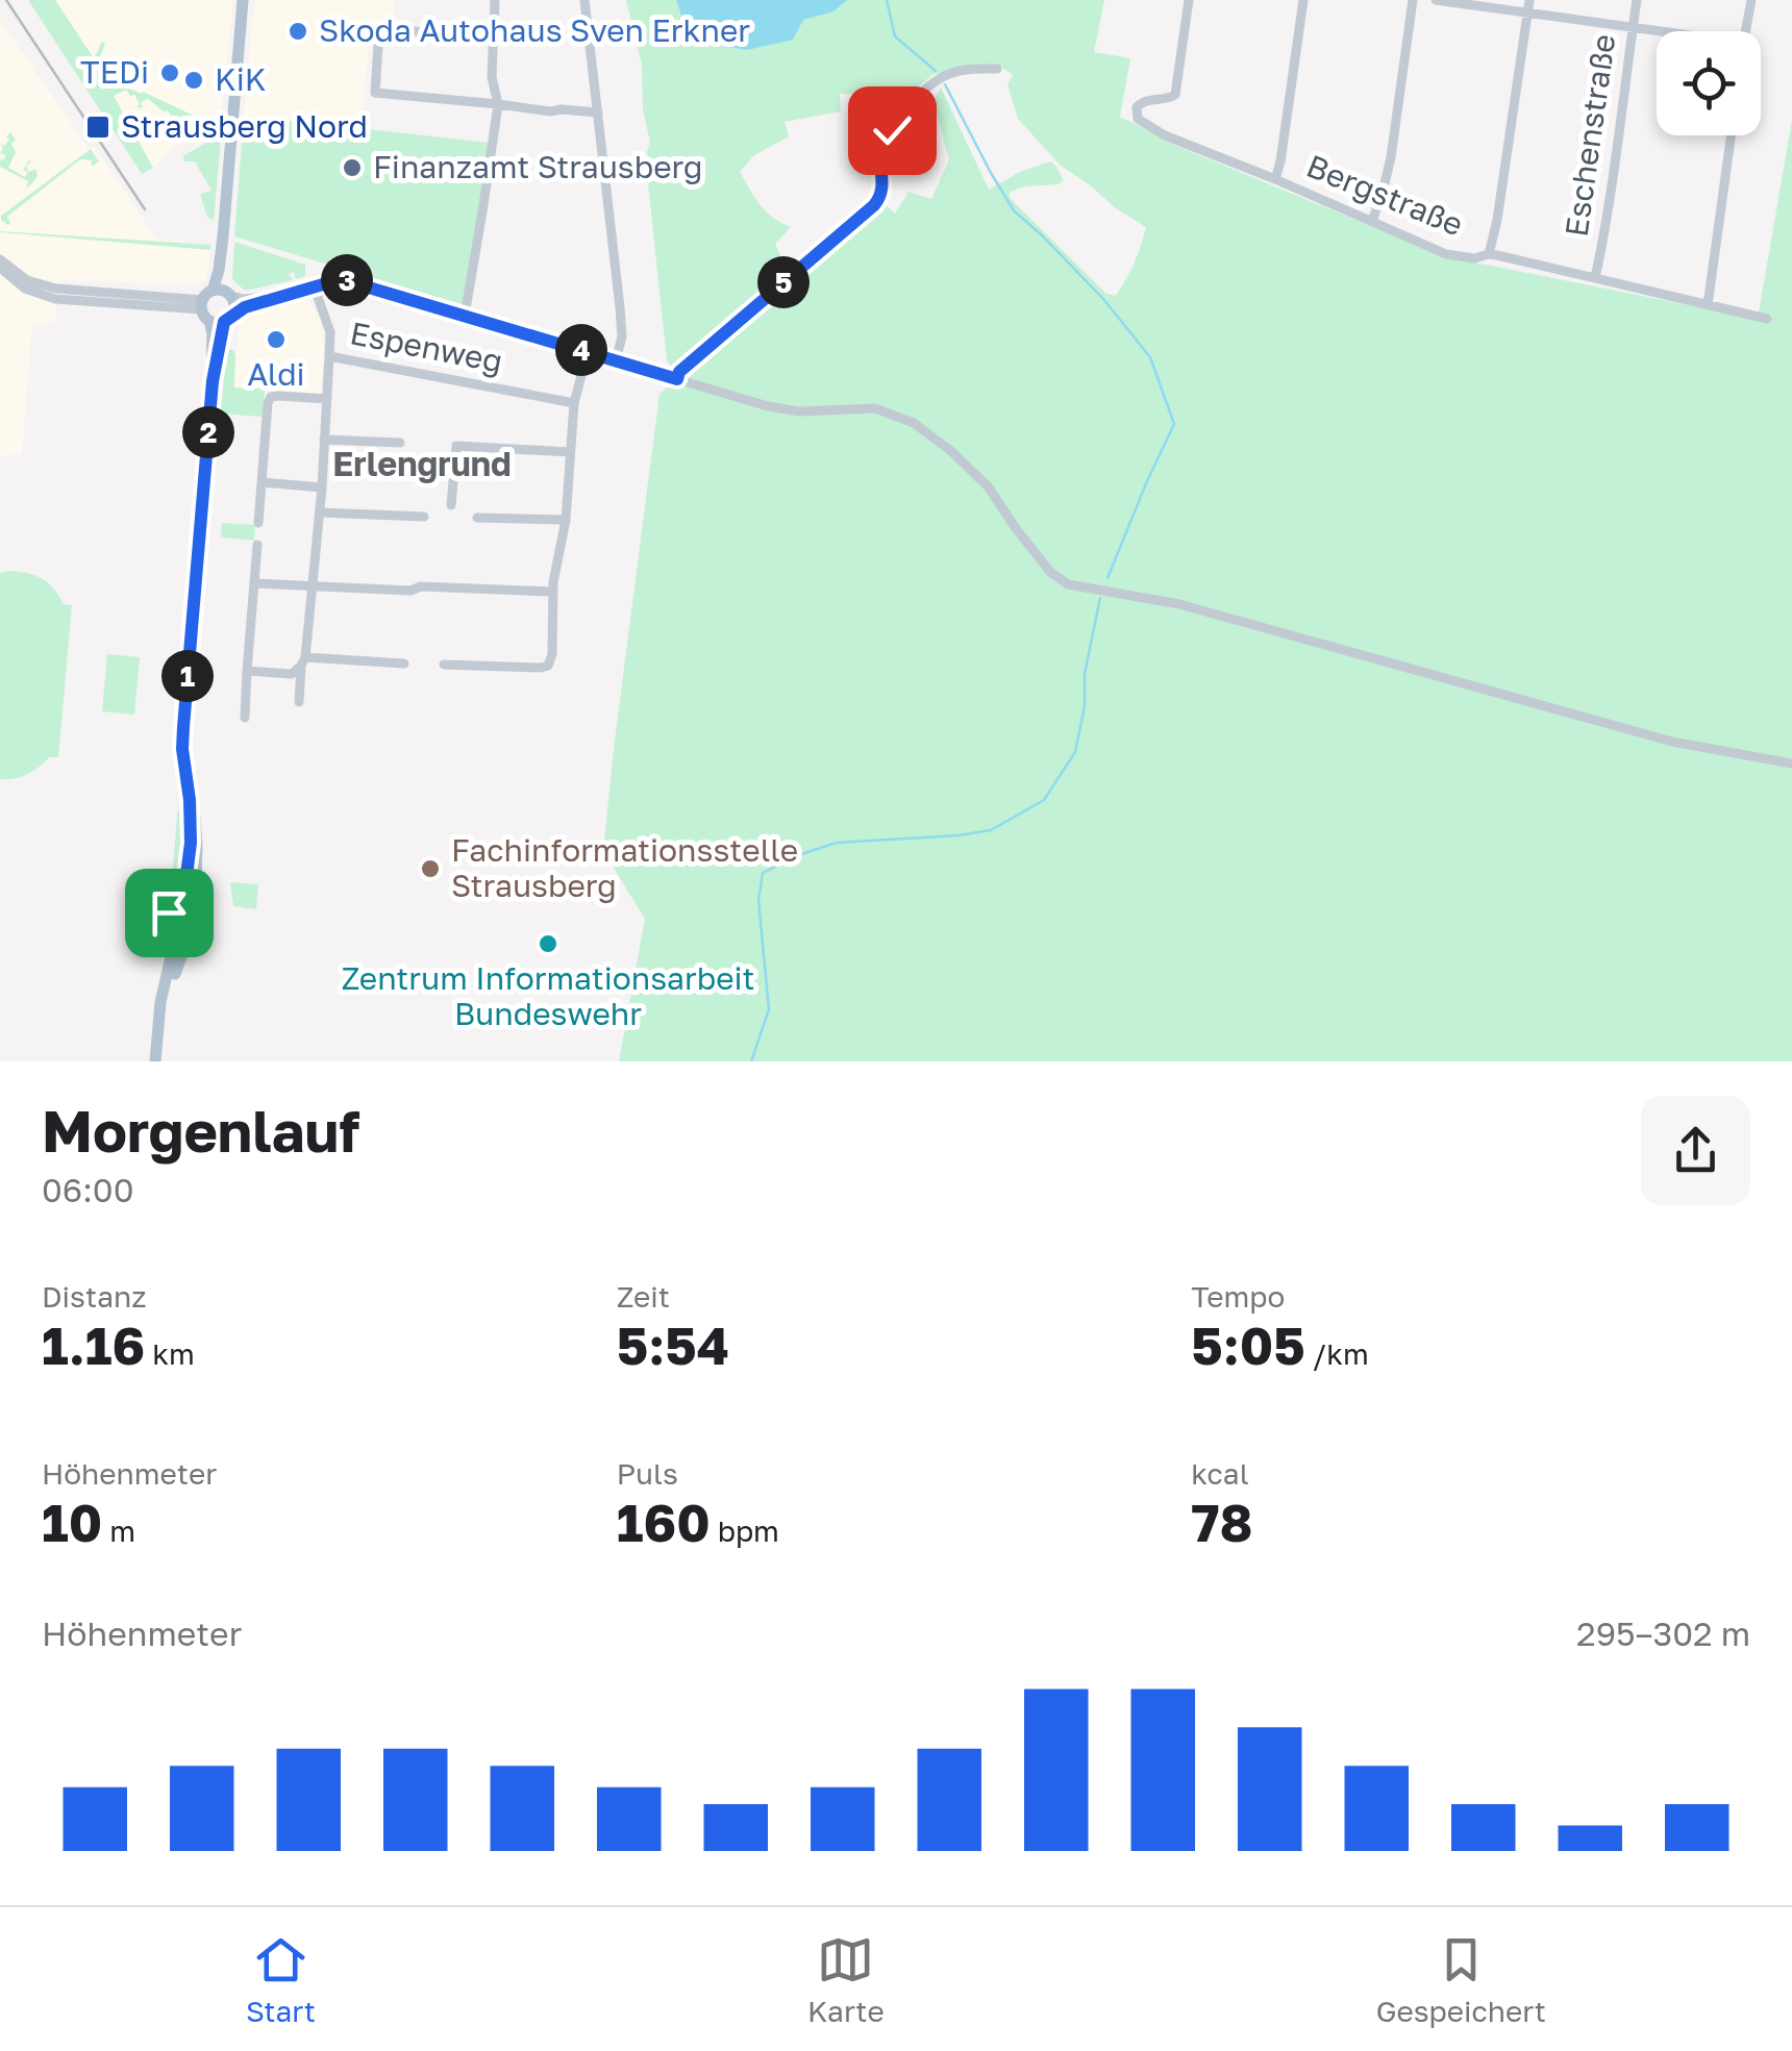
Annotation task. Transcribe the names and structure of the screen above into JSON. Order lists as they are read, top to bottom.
{
  "streets": {
    "street": ["Eschenstraße", "Bergstraße", "Espenweg"]
  },
  "crossings": [
    ["Eschenstraße", "Bergstraße"]
  ],
  "districts": ["Erlengrund"],
  "places": {
    "other": [
      "Skoda Autohaus Sven Erkner",
      "TEDi",
      "KiK",
      "Finanzamt Strausberg",
      "Aldi",
      "Fachinformationsstelle Strausberg",
      "Zentrum Informationsarbeit Bundeswehr"
    ],
    "transit": ["Strausberg Nord"]
  },
  "page": {
    "pins": [
      "3",
      "5",
      "4",
      "2",
      "1"
    ],
    "heading": ["Morgenlauf", "06:00"],
    "stats": [
      ["Distanz", "1.16 km"],
      ["Zeit", "5:54"],
      ["Tempo", "5:05 /km"],
      ["Höhenmeter", "10 m"],
      ["Puls", "160 bpm"],
      ["kcal", "78"]
    ],
    "chart": ["Höhenmeter", "295–302 m"],
    "tabs": ["Start", "Karte", "Gespeichert"]
  }
}
